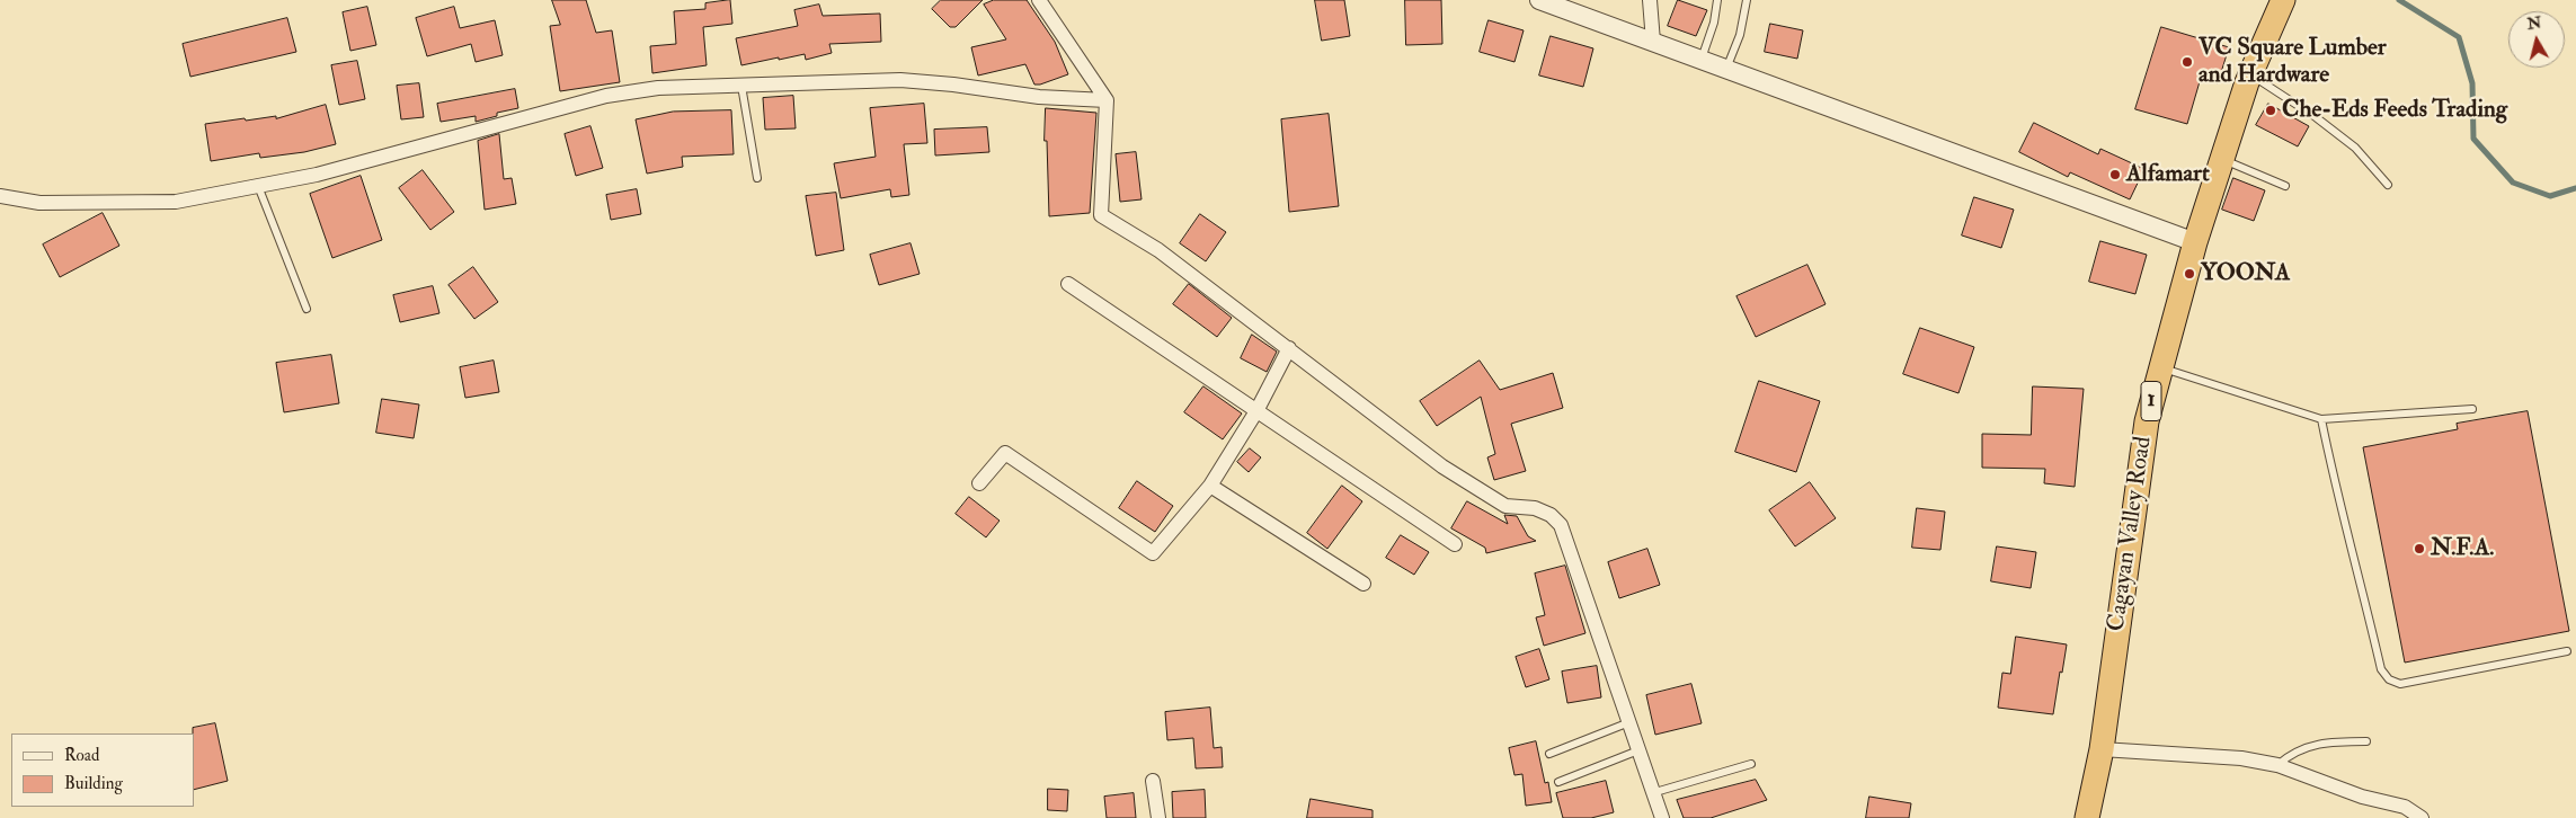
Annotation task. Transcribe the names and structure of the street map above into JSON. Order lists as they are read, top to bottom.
{
  "streets": {
    "highway": ["1", "Cagayan Valley Road"]
  },
  "places": [
    "VC Square Lumber and Hardware",
    "Che-Eds Feeds Trading",
    "Alfamart",
    "YOONA",
    "N.F.A."
  ],
  "legend": ["Road", "Building"],
  "north": "top"
}
